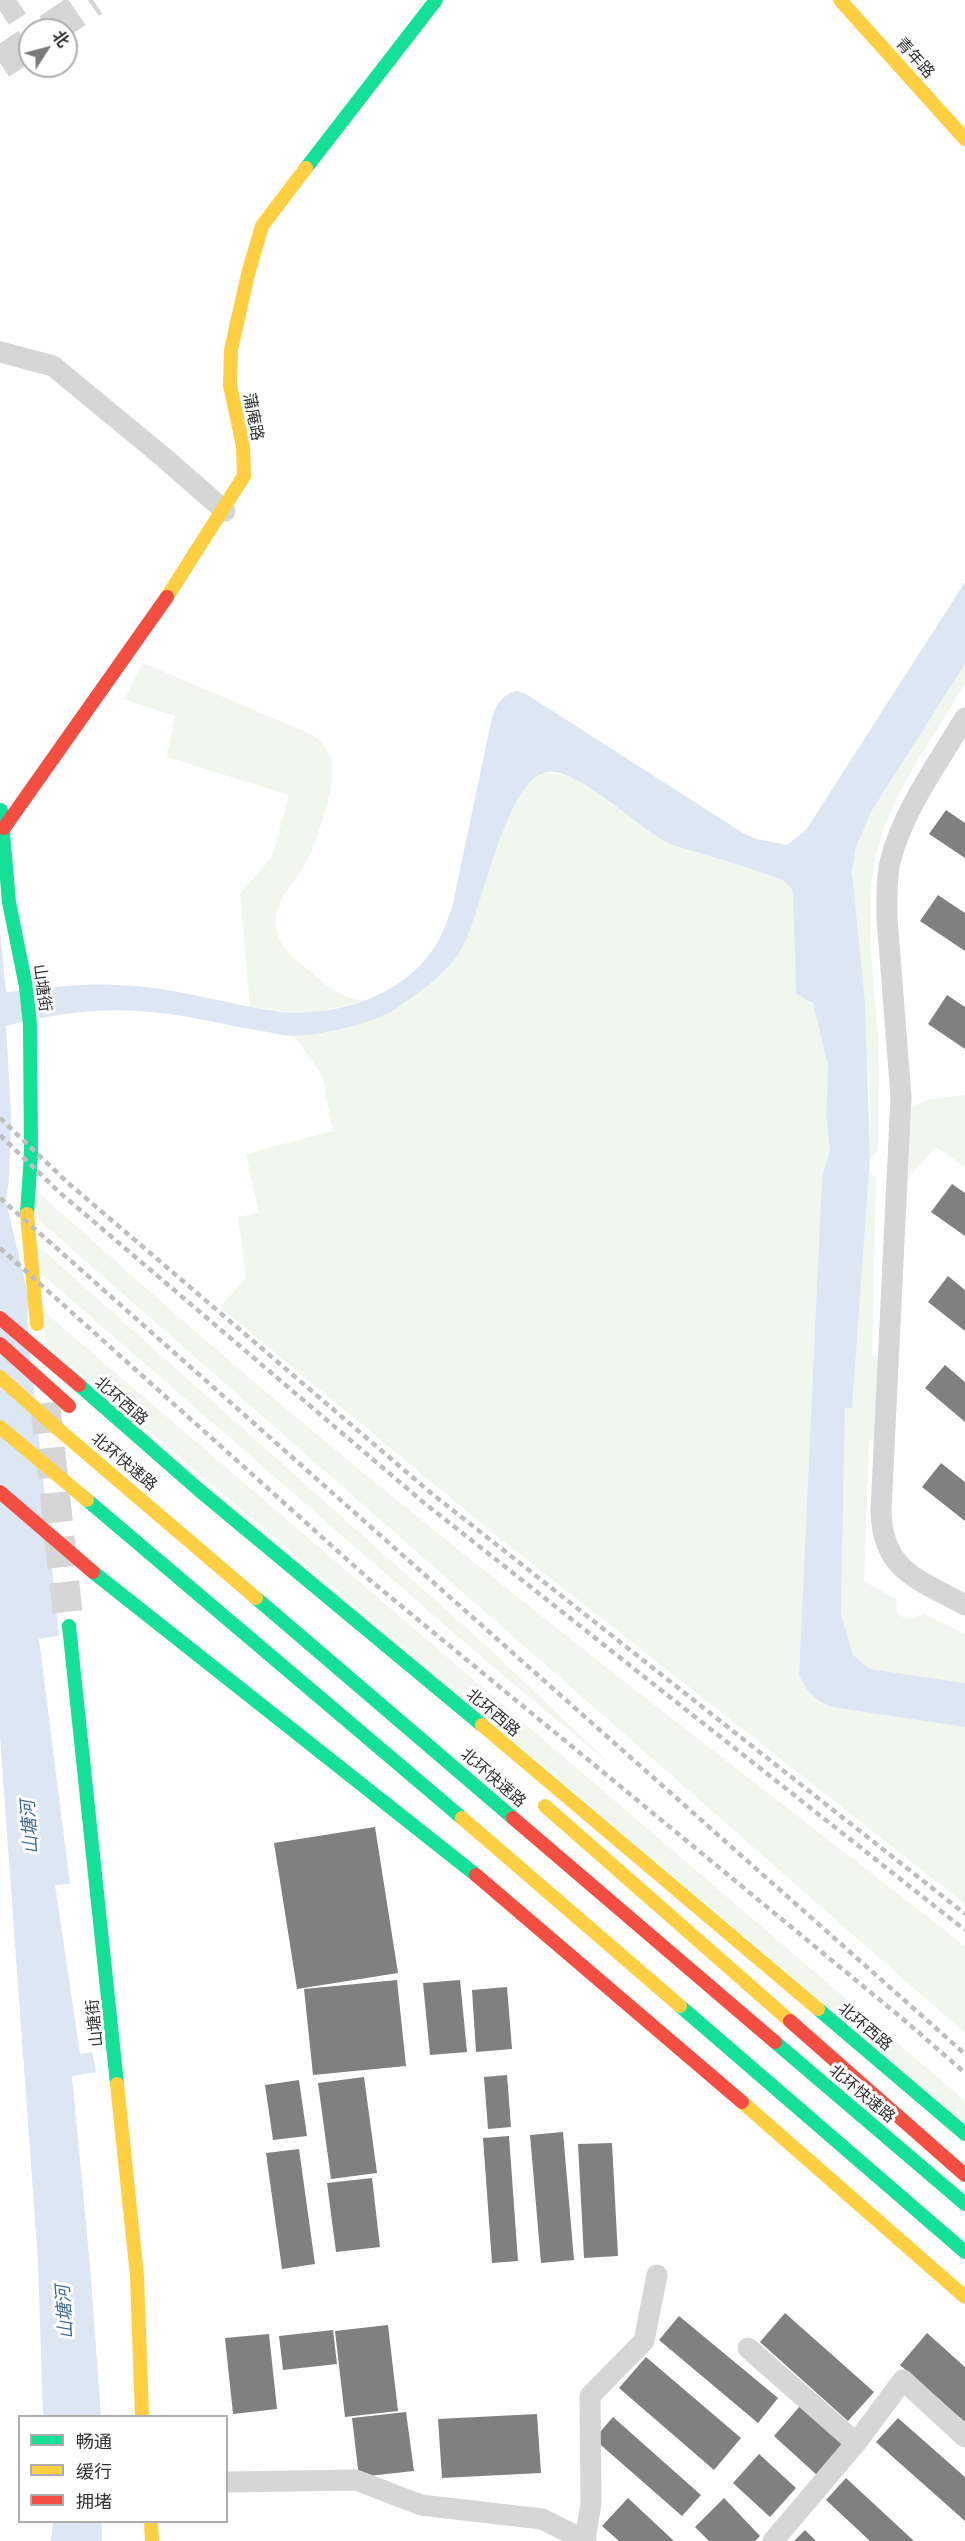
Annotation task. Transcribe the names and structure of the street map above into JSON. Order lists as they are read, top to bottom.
{
  "streets": {
    "main road": [
      "青年路",
      "蒲庵路",
      "山塘街",
      "北环西路",
      "北环快速路"
    ]
  },
  "crossings": [
    ["蒲庵路", "山塘街"]
  ],
  "water": ["山塘河"],
  "legend": ["畅通", "缓行", "拥堵"],
  "north": "top right"
}
